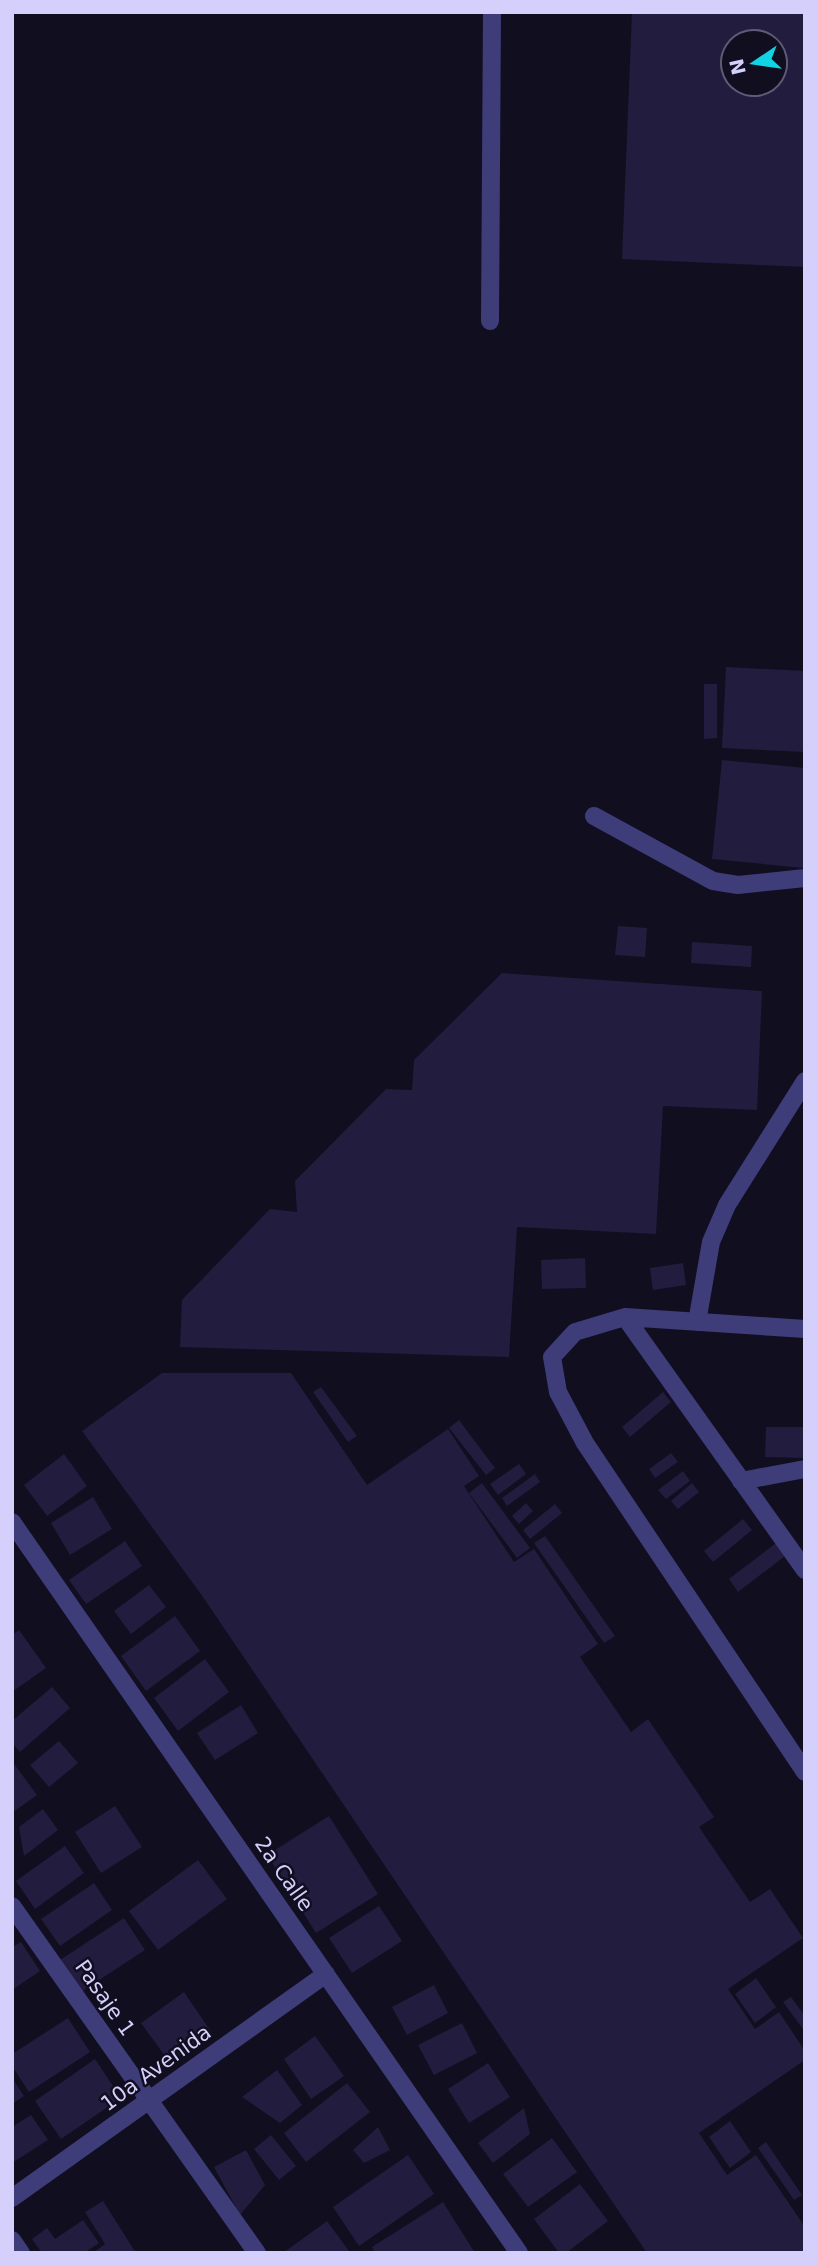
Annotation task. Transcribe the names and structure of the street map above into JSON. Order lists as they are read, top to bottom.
{
  "streets": {
    "street": ["2a Calle", "Pasaje 1", "10a Avenida"]
  },
  "crossings": [
    ["2a Calle", "10a Avenida"],
    ["Pasaje 1", "10a Avenida"]
  ],
  "north": "left"
}
